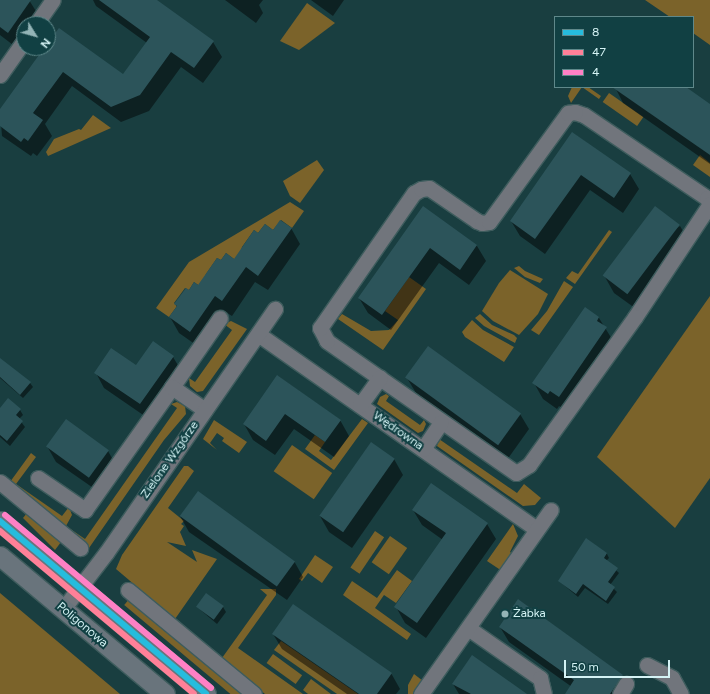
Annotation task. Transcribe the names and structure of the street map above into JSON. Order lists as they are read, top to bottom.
{
  "streets": {
    "main road": ["Poligonowa"],
    "street": ["Wędrowna", "Zielone Wzgórze"]
  },
  "crossings": [
    ["Wędrowna", "Zielone Wzgórze"],
    ["Zielone Wzgórze", "Poligonowa"]
  ],
  "places": ["Żabka"],
  "lines": ["transit line 4", "transit line 8", "transit line 47"],
  "legend": ["8", "47", "4"],
  "scale_bar": "50 m",
  "north": "bottom right"
}
